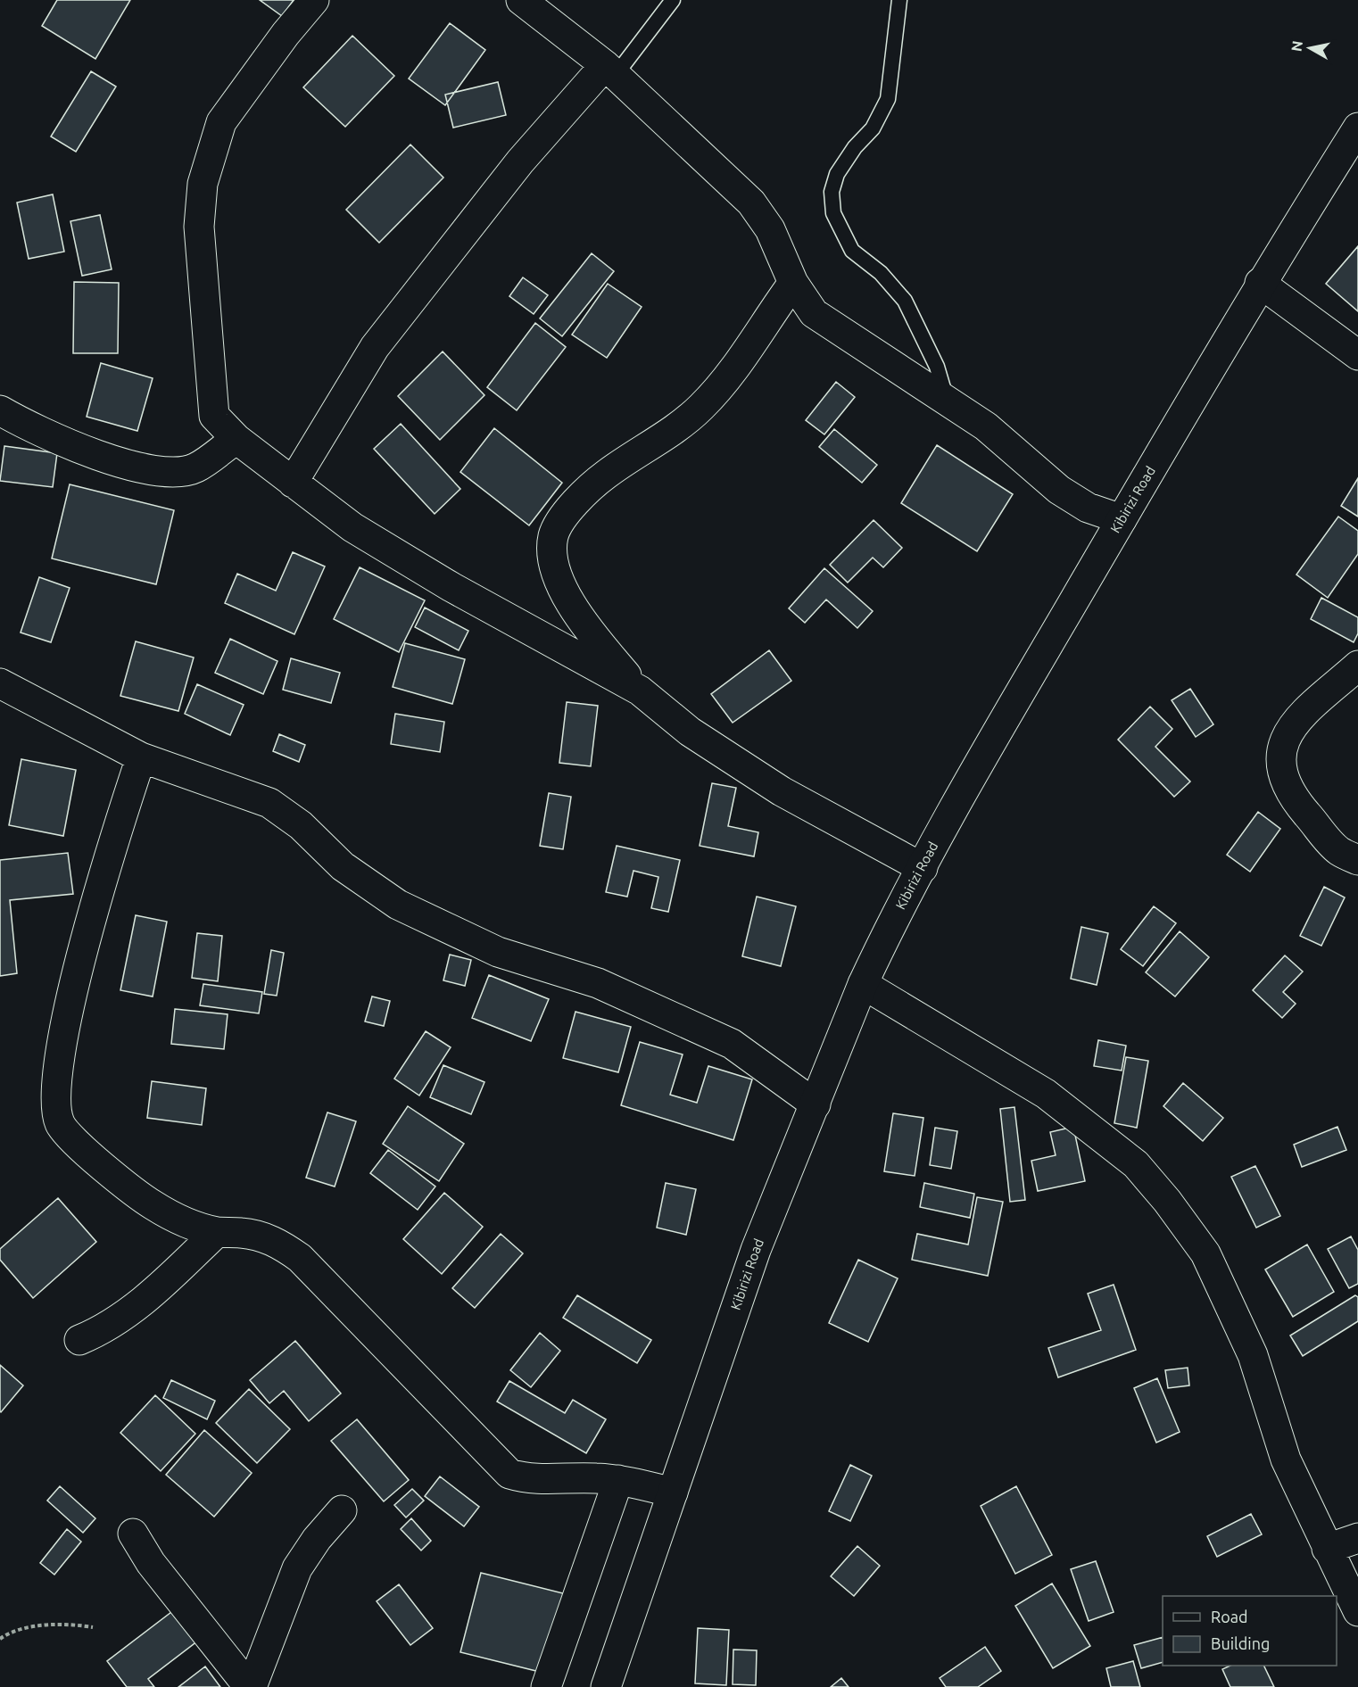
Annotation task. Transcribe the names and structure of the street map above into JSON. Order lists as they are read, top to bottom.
{
  "streets": {
    "street": ["Kibirizi Road"]
  },
  "legend": ["Road", "Building"],
  "north": "left"
}
